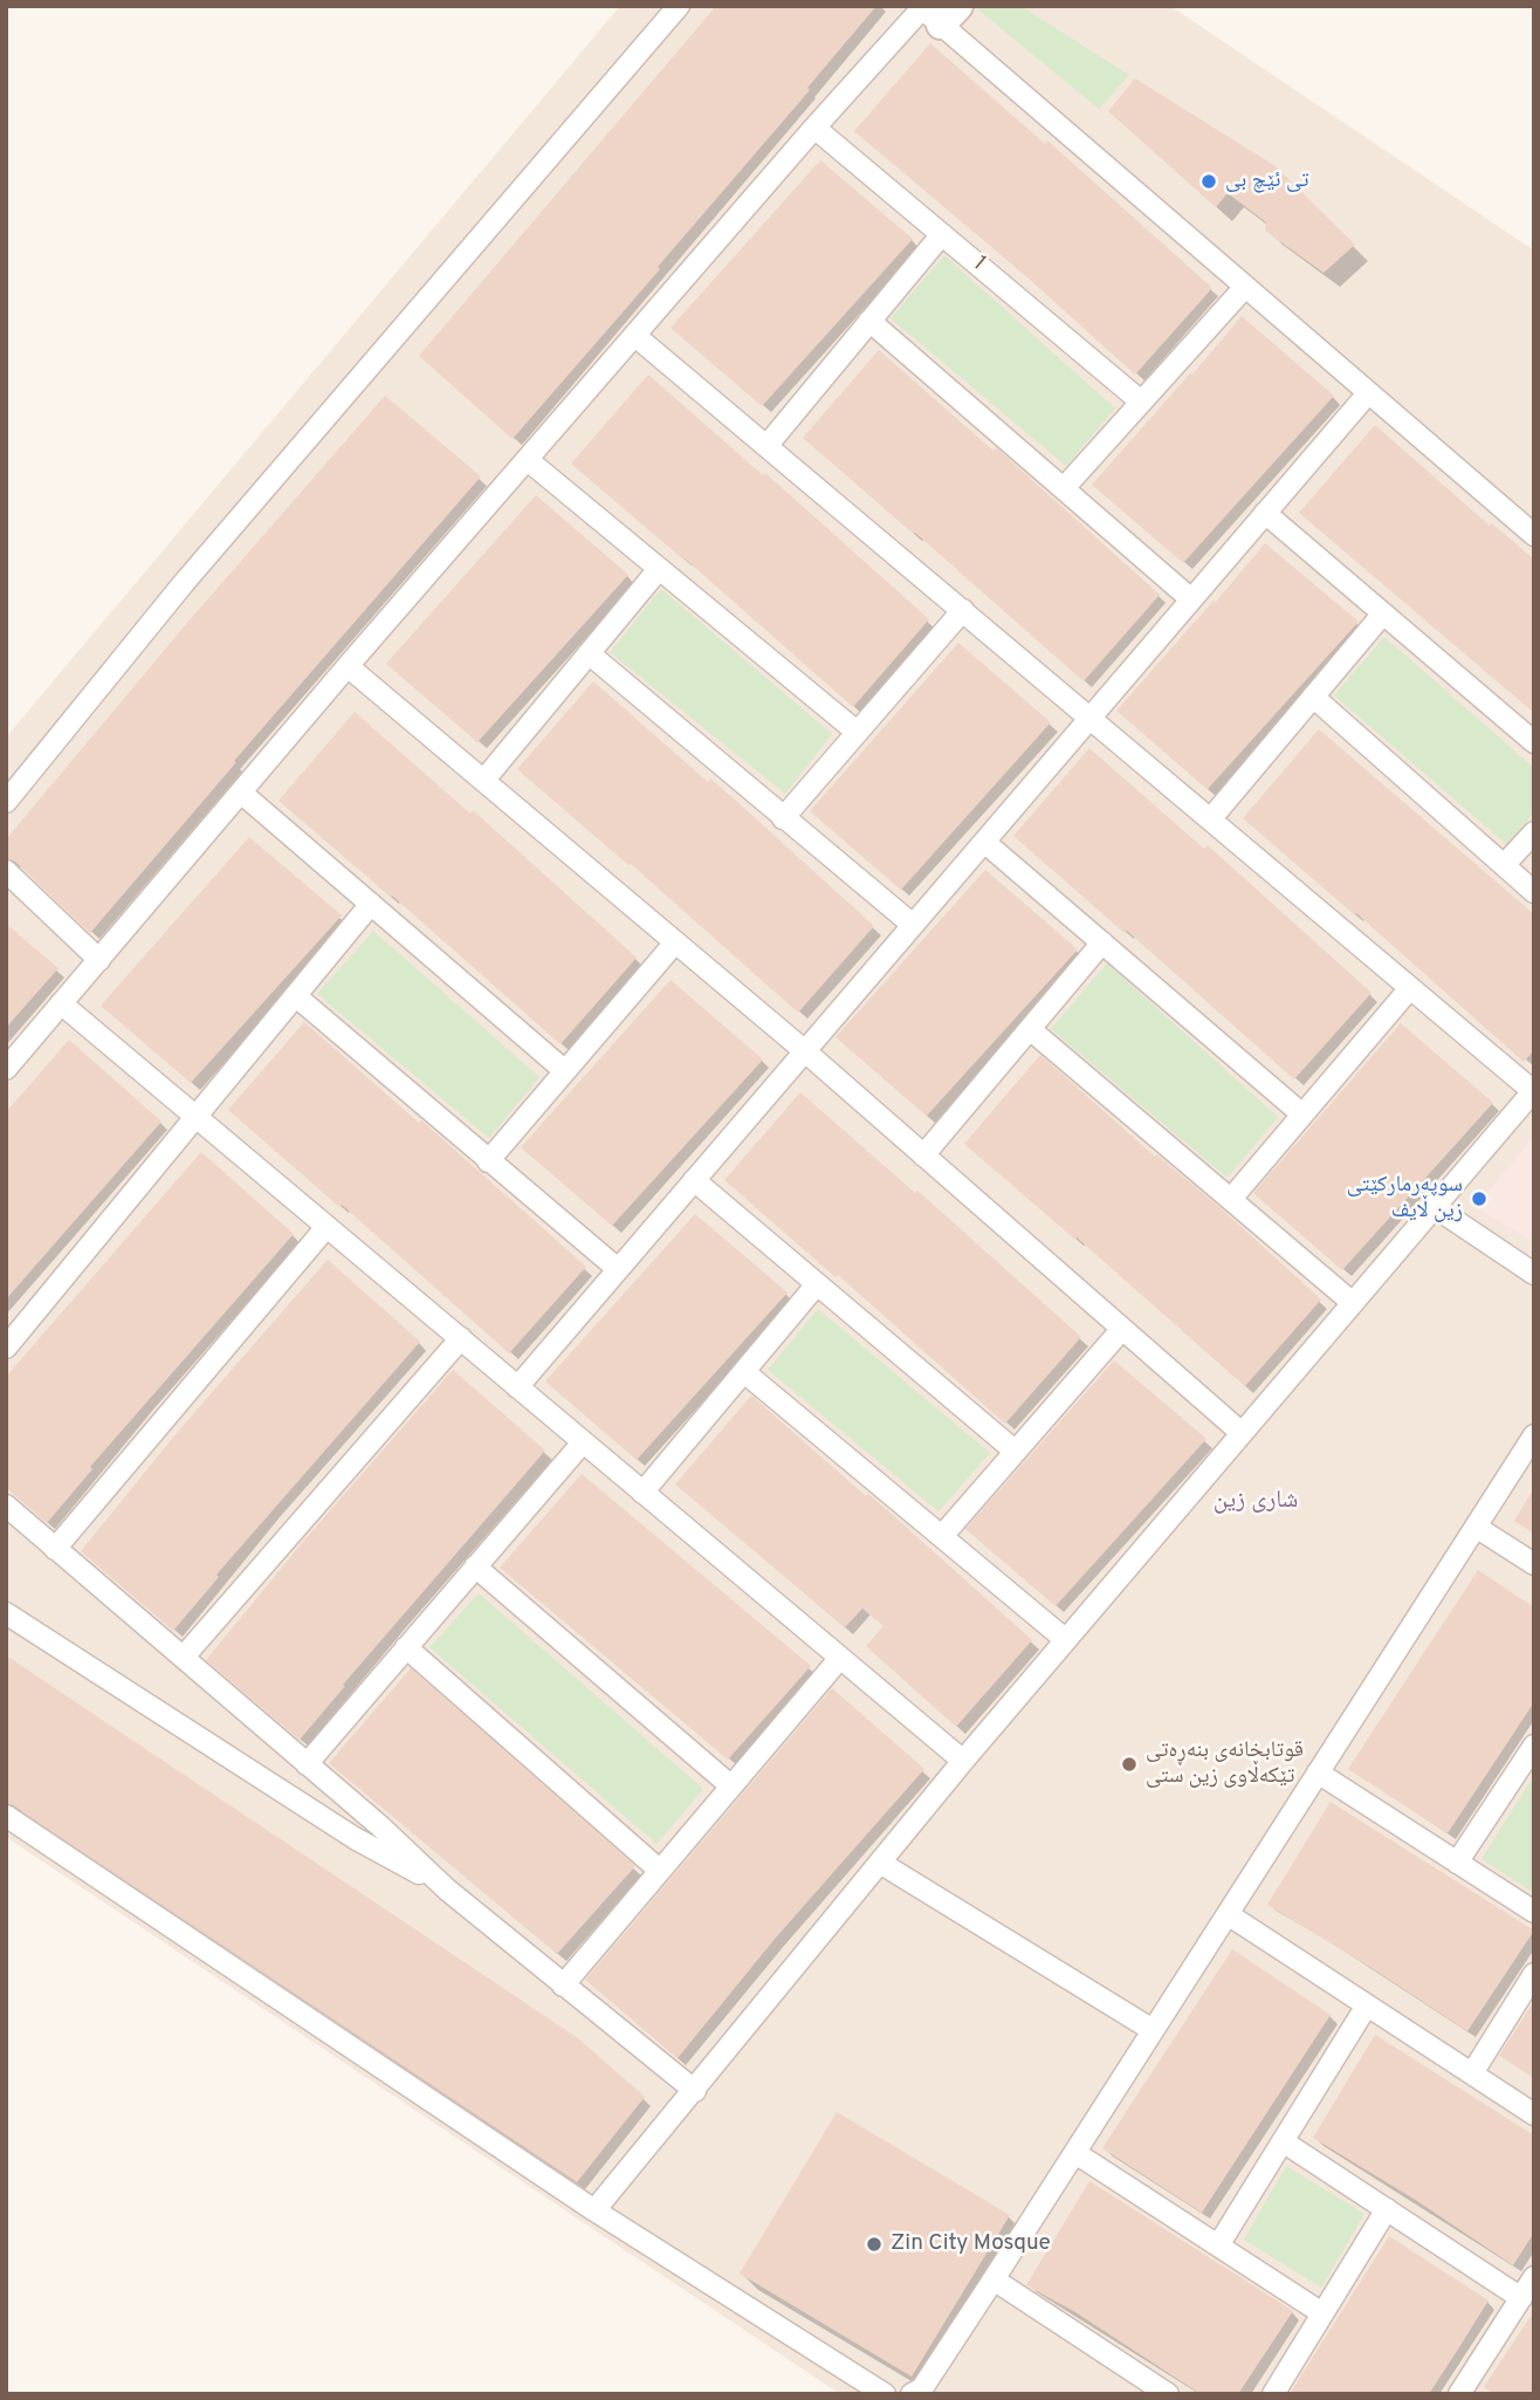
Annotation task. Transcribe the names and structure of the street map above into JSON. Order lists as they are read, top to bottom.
{
  "streets": {
    "street": ["1"]
  },
  "districts": ["شاری زین"],
  "places": [
    "تی ئێچ بی",
    "سوپەرماركێتی زین ڵایف",
    "قوتابخانەی بنەڕەتی تێکەڵاوی زین ستی",
    "Zin City Mosque"
  ]
}
